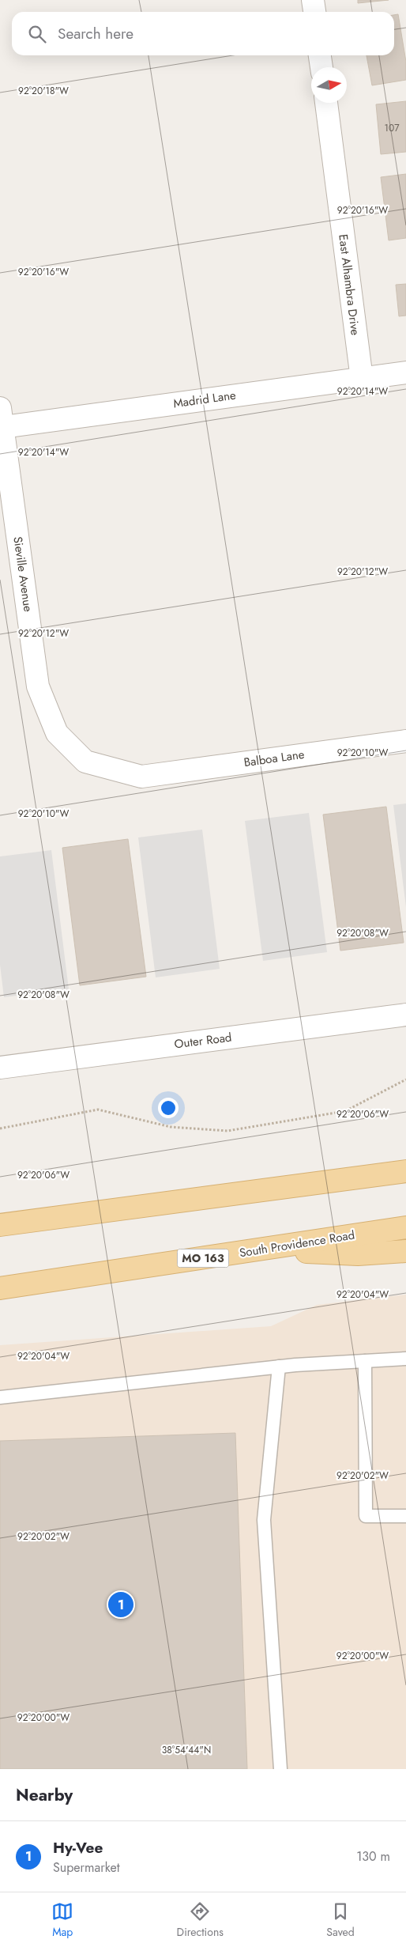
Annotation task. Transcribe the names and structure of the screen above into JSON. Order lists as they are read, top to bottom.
{
  "streets": {
    "main road": ["South Providence Road", "MO 163"],
    "street": [
      "East Alhambra Drive",
      "Madrid Lane",
      "Sieville Avenue",
      "Balboa Lane",
      "Outer Road"
    ]
  },
  "crossings": [
    ["East Alhambra Drive", "Madrid Lane"],
    ["Madrid Lane", "Sieville Avenue"],
    ["Sieville Avenue", "Balboa Lane"]
  ],
  "house_numbers": ["107"],
  "north": "right",
  "page": {
    "search": "Search here",
    "pins": "1",
    "heading": "Nearby",
    "list": [
      {
        "mark": "1",
        "name": "Hy-Vee",
        "note": "Supermarket",
        "value": "130 m"
      }
    ],
    "nav": ["Map", "Directions", "Saved"]
  },
  "coordinates": [
    "92°20'18\"W",
    "92°20'16\"W",
    "92°20'14\"W",
    "92°20'12\"W",
    "92°20'10\"W",
    "92°20'08\"W",
    "92°20'06\"W",
    "92°20'04\"W",
    "92°20'02\"W",
    "92°20'00\"W",
    "38°54'44\"N"
  ]
}
